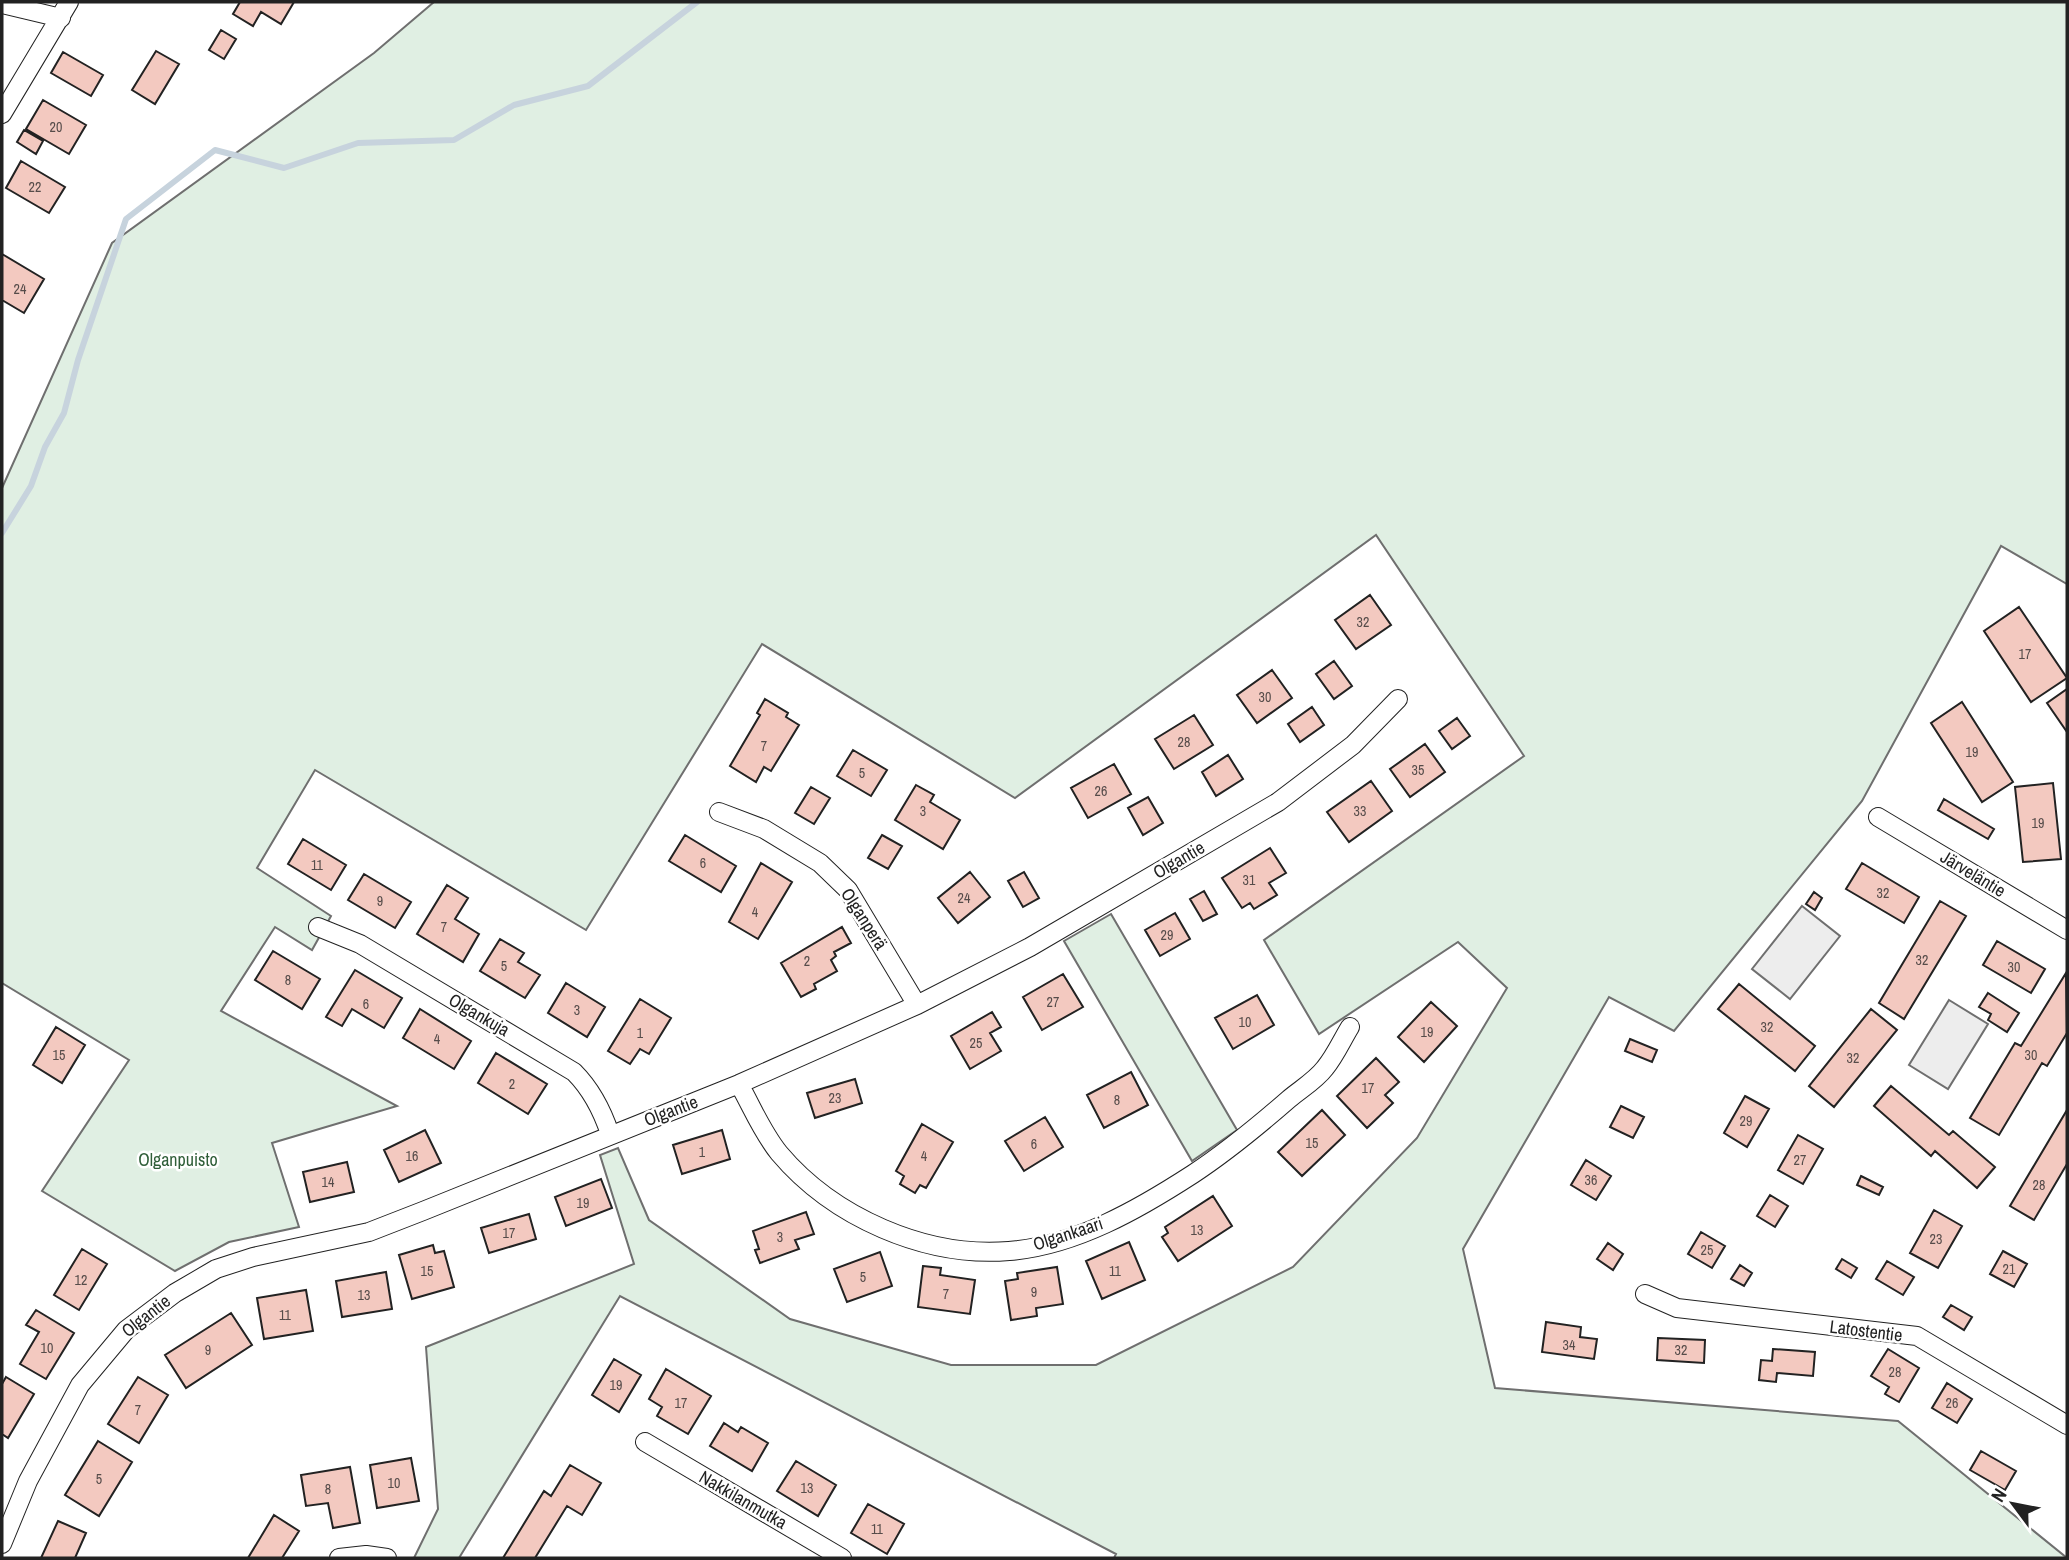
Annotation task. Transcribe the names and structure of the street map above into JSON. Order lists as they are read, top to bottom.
{
  "streets": {
    "street": [
      "Olgantie",
      "Järveläntie",
      "Olganperä",
      "Olgankuja",
      "Olgankaari",
      "Latostentie",
      "Nakkilanmutka"
    ]
  },
  "crossings": [
    ["Olgantie", "Olganperä"],
    ["Olgantie", "Olgankuja"],
    ["Olgantie", "Olgankaari"]
  ],
  "parks": ["Olganpuisto"],
  "house_numbers": [
    "20",
    "22",
    "24",
    "32",
    "17",
    "30",
    "28",
    "7",
    "19",
    "35",
    "5",
    "26",
    "3",
    "33",
    "19",
    "6",
    "11",
    "31",
    "32",
    "24",
    "9",
    "4",
    "7",
    "29",
    "32",
    "2",
    "5",
    "30",
    "8",
    "27",
    "6",
    "3",
    "10",
    "32",
    "19",
    "1",
    "4",
    "25",
    "15",
    "30",
    "32",
    "2",
    "17",
    "23",
    "8",
    "29",
    "15",
    "6",
    "1",
    "16",
    "4",
    "27",
    "36",
    "14",
    "28",
    "19",
    "13",
    "17",
    "3",
    "23",
    "25",
    "21",
    "15",
    "11",
    "5",
    "12",
    "9",
    "7",
    "13",
    "11",
    "34",
    "10",
    "9",
    "32",
    "28",
    "19",
    "17",
    "26",
    "7",
    "5",
    "10",
    "13",
    "8",
    "11"
  ],
  "north": "top left"
}
